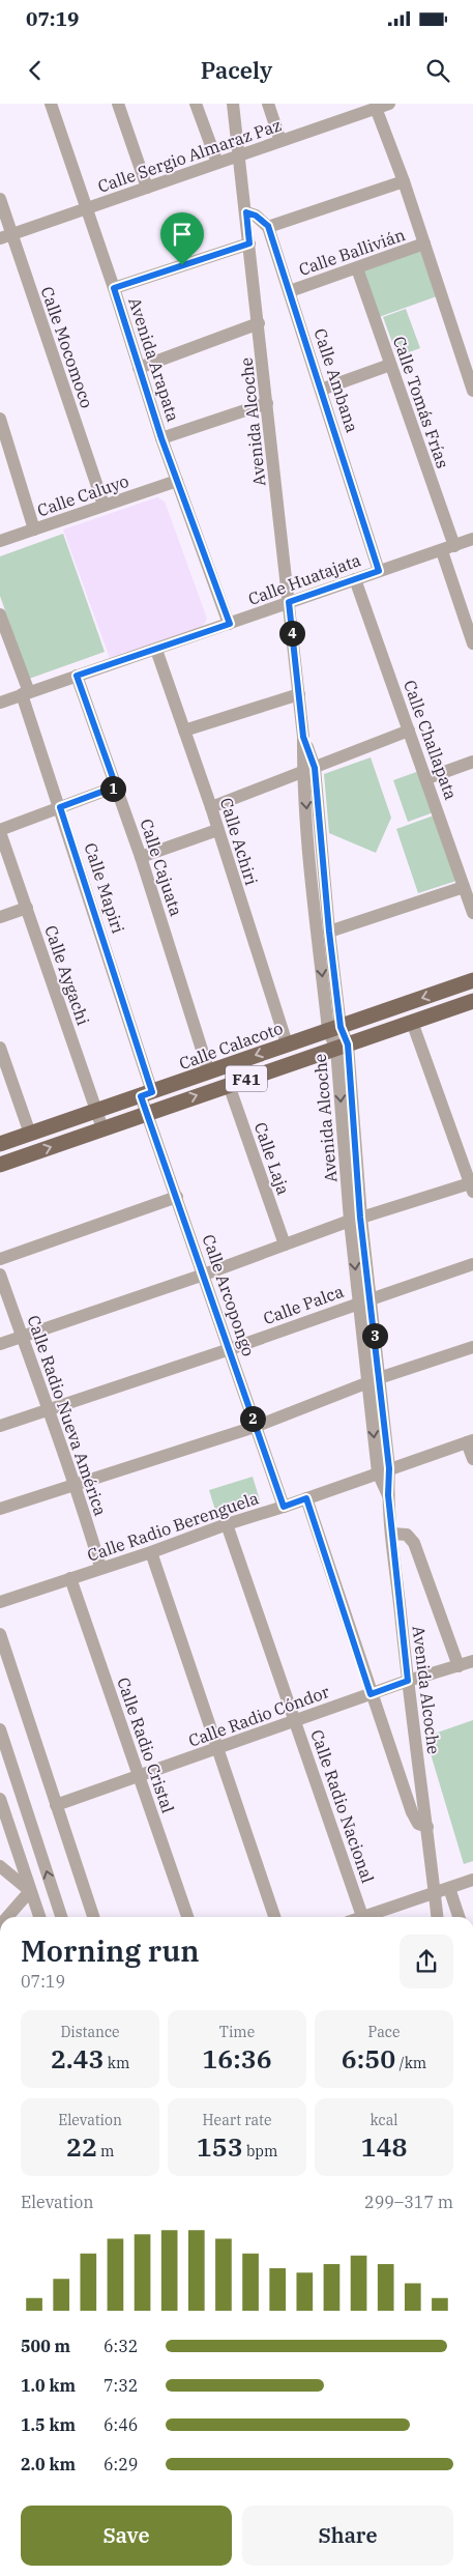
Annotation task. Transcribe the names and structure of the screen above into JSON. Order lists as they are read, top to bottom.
{
  "streets": {
    "main road": ["Calle Calacoto", "F41"],
    "street": [
      "Calle Sergio Almaraz Paz",
      "Calle Ballivián",
      "Calle Mocomoco",
      "Avenida Arapata",
      "Calle Ambana",
      "Calle Tomás Frías",
      "Avenida Alcoche",
      "Calle Caluyo",
      "Calle Huatajata",
      "Calle Challapata",
      "Calle Achiri",
      "Calle Cajuata",
      "Calle Mapiri",
      "Calle Aygachi",
      "Calle Laja",
      "Calle Arcopongo",
      "Calle Palca",
      "Calle Radio Nueva América",
      "Calle Radio Berenguela",
      "Calle Radio Cóndor",
      "Calle Radio Cristal",
      "Calle Radio Nacional"
    ]
  },
  "crossings": [
    ["Calle Sergio Almaraz Paz", "Calle Mocomoco"],
    ["Calle Sergio Almaraz Paz", "Avenida Arapata"],
    ["Calle Sergio Almaraz Paz", "Avenida Alcoche"],
    ["Calle Ballivián", "Calle Ambana"],
    ["Calle Ballivián", "Calle Tomás Frías"],
    ["Calle Mocomoco", "Calle Caluyo"],
    ["Avenida Arapata", "Calle Caluyo"],
    ["Avenida Arapata", "Calle Huatajata"],
    ["Calle Ambana", "Calle Huatajata"],
    ["Calle Tomás Frías", "Calle Huatajata"],
    ["Avenida Alcoche", "Calle Huatajata"],
    ["Avenida Alcoche", "Calle Calacoto"],
    ["Avenida Alcoche", "F41"],
    ["Avenida Alcoche", "Calle Palca"],
    ["Avenida Alcoche", "Calle Radio Berenguela"],
    ["Avenida Alcoche", "Calle Radio Cóndor"],
    ["Calle Huatajata", "Calle Challapata"],
    ["Calle Huatajata", "Calle Achiri"],
    ["Calle Huatajata", "Calle Cajuata"],
    ["Calle Huatajata", "Calle Mapiri"],
    ["Calle Achiri", "Calle Calacoto"],
    ["Calle Cajuata", "Calle Calacoto"],
    ["Calle Mapiri", "Calle Calacoto"],
    ["Calle Mapiri", "Calle Arcopongo"],
    ["Calle Aygachi", "Calle Calacoto"],
    ["Calle Aygachi", "F41"],
    ["Calle Calacoto", "Calle Arcopongo"],
    ["F41", "Calle Laja"],
    ["F41", "Calle Arcopongo"],
    ["Calle Arcopongo", "Calle Palca"],
    ["Calle Arcopongo", "Calle Radio Berenguela"],
    ["Calle Palca", "Calle Radio Nueva América"],
    ["Calle Radio Nueva América", "Calle Radio Berenguela"],
    ["Calle Radio Berenguela", "Calle Radio Cristal"],
    ["Calle Radio Berenguela", "Calle Radio Nacional"],
    ["Calle Radio Cóndor", "Calle Radio Cristal"],
    ["Calle Radio Cóndor", "Calle Radio Nacional"]
  ],
  "page": {
    "status": "07:19",
    "header": "Pacely",
    "pins": [
      "4",
      "1",
      "3",
      "2"
    ],
    "heading": ["Morning run", "07:19"],
    "stats": [
      ["Distance", "2.43 km"],
      ["Time", "16:36"],
      ["Pace", "6:50 /km"],
      ["Elevation", "22 m"],
      ["Heart rate", "153 bpm"],
      ["kcal", "148"]
    ],
    "chart": ["Elevation", "299–317 m"],
    "list": [
      {
        "name": "500 m",
        "note": "6:32"
      },
      {
        "name": "1.0 km",
        "note": "7:32"
      },
      {
        "name": "1.5 km",
        "note": "6:46"
      },
      {
        "name": "2.0 km",
        "note": "6:29"
      }
    ],
    "buttons": ["Save", "Share"]
  }
}
